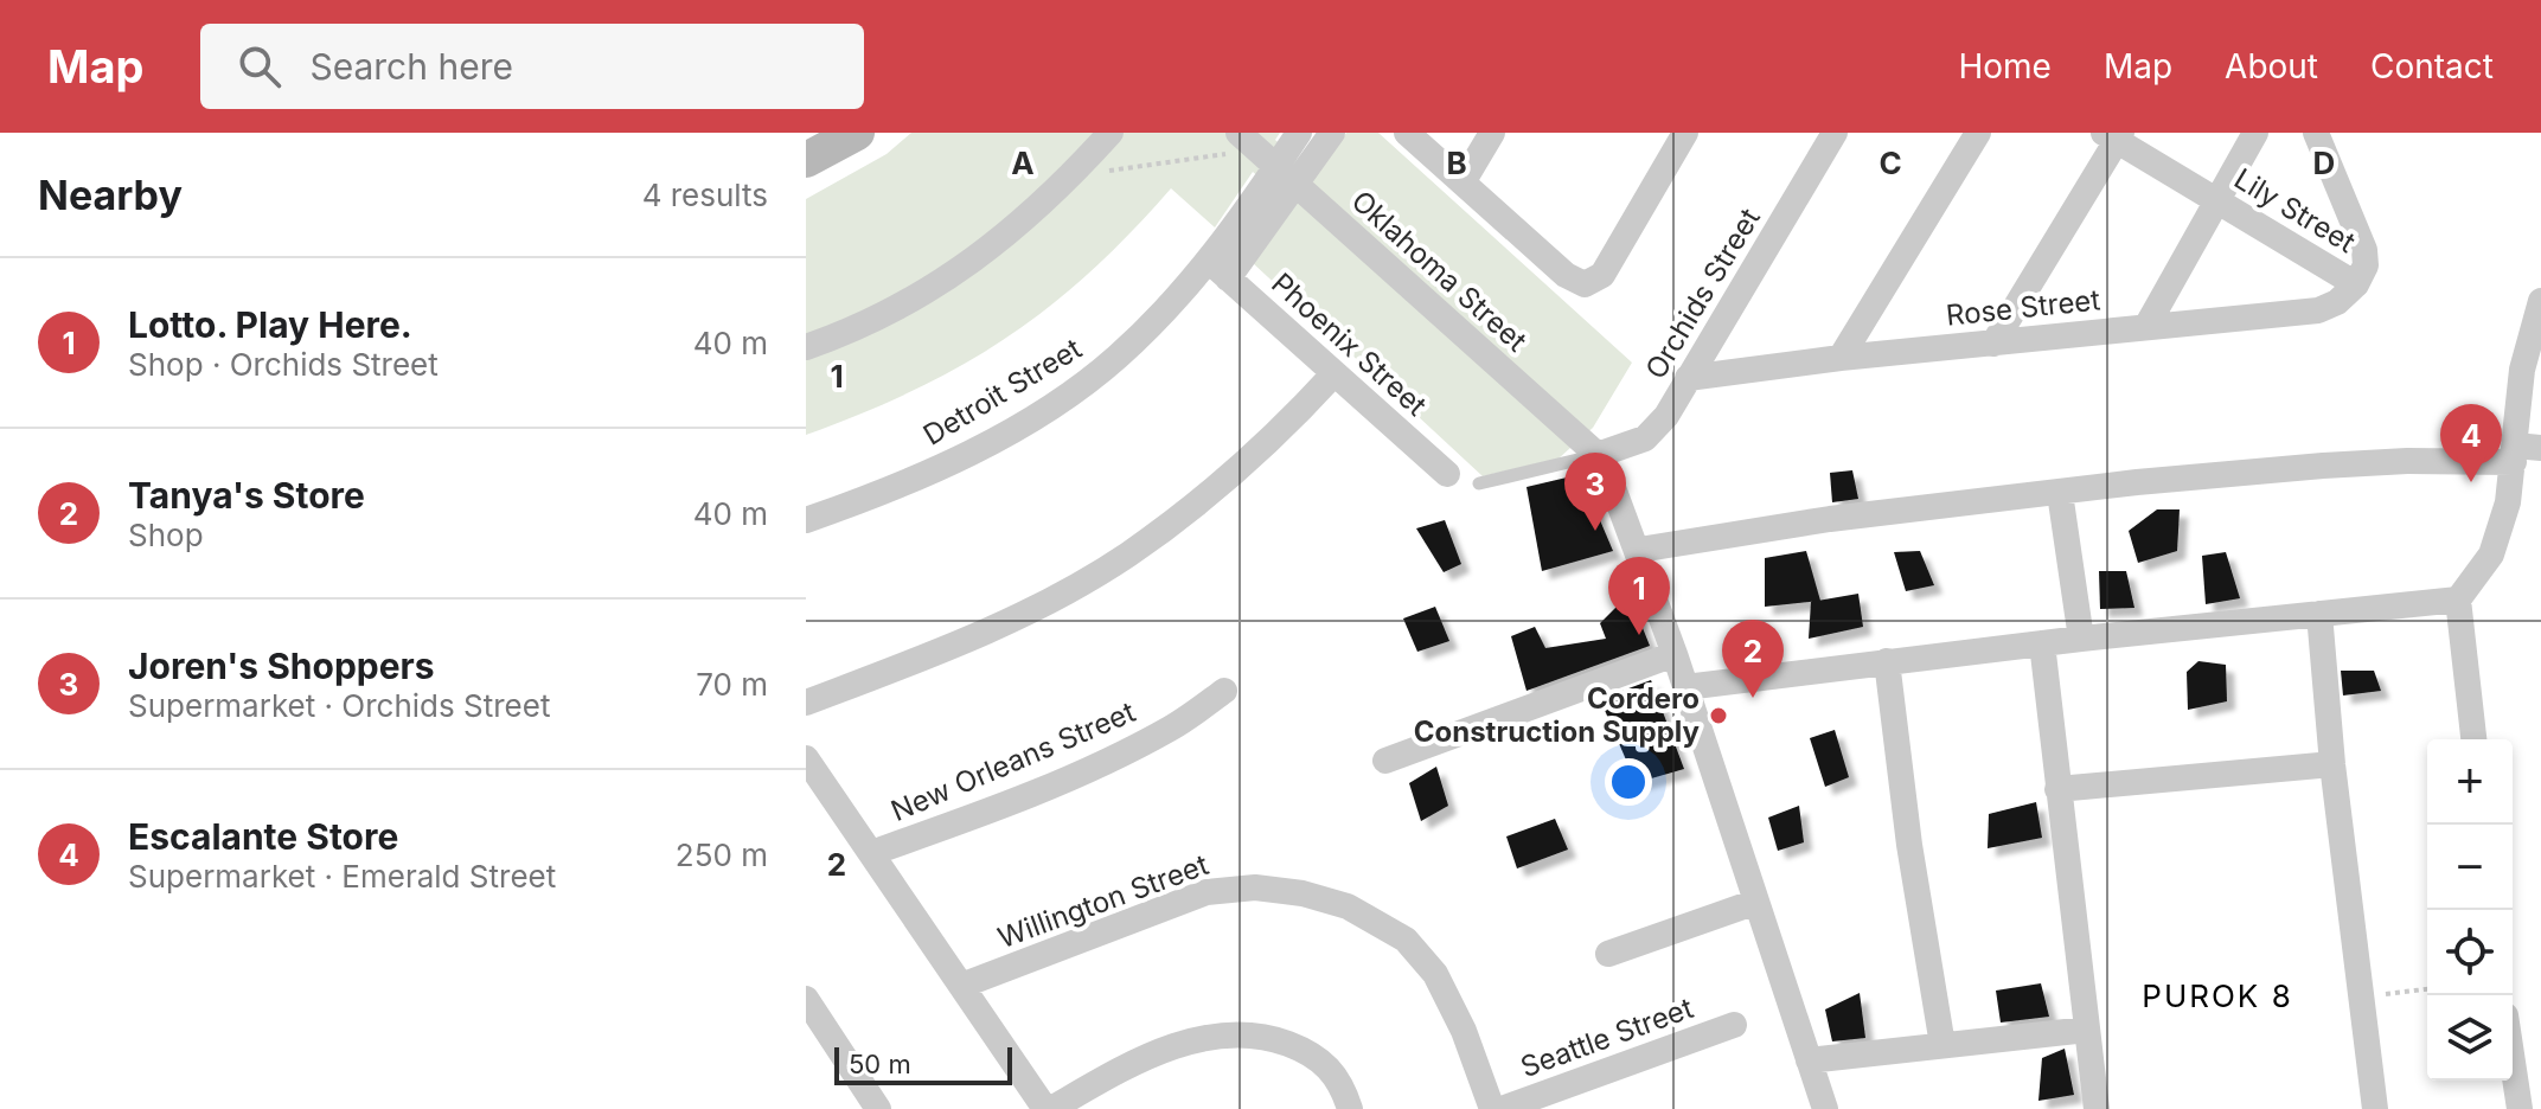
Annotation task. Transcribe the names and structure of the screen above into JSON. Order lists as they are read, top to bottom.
{
  "streets": {
    "street": [
      "Lily Street",
      "Oklahoma Street",
      "Orchids Street",
      "Rose Street",
      "Phoenix Street",
      "Detroit Street",
      "New Orleans Street",
      "Willington Street",
      "Seattle Street"
    ]
  },
  "crossings": [
    ["Lily Street", "Rose Street"],
    ["Oklahoma Street", "Orchids Street"],
    ["Oklahoma Street", "Detroit Street"],
    ["Orchids Street", "Rose Street"],
    ["Phoenix Street", "Detroit Street"]
  ],
  "districts": ["PUROK 8"],
  "places": ["Cordero Construction Supply"],
  "scale_bar": "50 m",
  "page": {
    "header": "Map",
    "search": "Search here",
    "nav": [
      "Home",
      "Map",
      "About",
      "Contact"
    ],
    "heading": ["Nearby", "4 results"],
    "list": [
      {
        "mark": "1",
        "name": "Lotto. Play Here.",
        "note": "Shop · Orchids Street",
        "value": "40 m"
      },
      {
        "mark": "2",
        "name": "Tanya's Store",
        "note": "Shop",
        "value": "40 m"
      },
      {
        "mark": "3",
        "name": "Joren's Shoppers",
        "note": "Supermarket · Orchids Street",
        "value": "70 m"
      },
      {
        "mark": "4",
        "name": "Escalante Store",
        "note": "Supermarket · Emerald Street",
        "value": "250 m"
      }
    ],
    "pins": [
      "4",
      "3",
      "1",
      "2"
    ],
    "map_buttons": ["+", "−"],
    "scale": "50 m"
  },
  "grid": {
    "columns": [
      "A",
      "B",
      "C",
      "D"
    ],
    "rows": ["1", "2"]
  }
}
